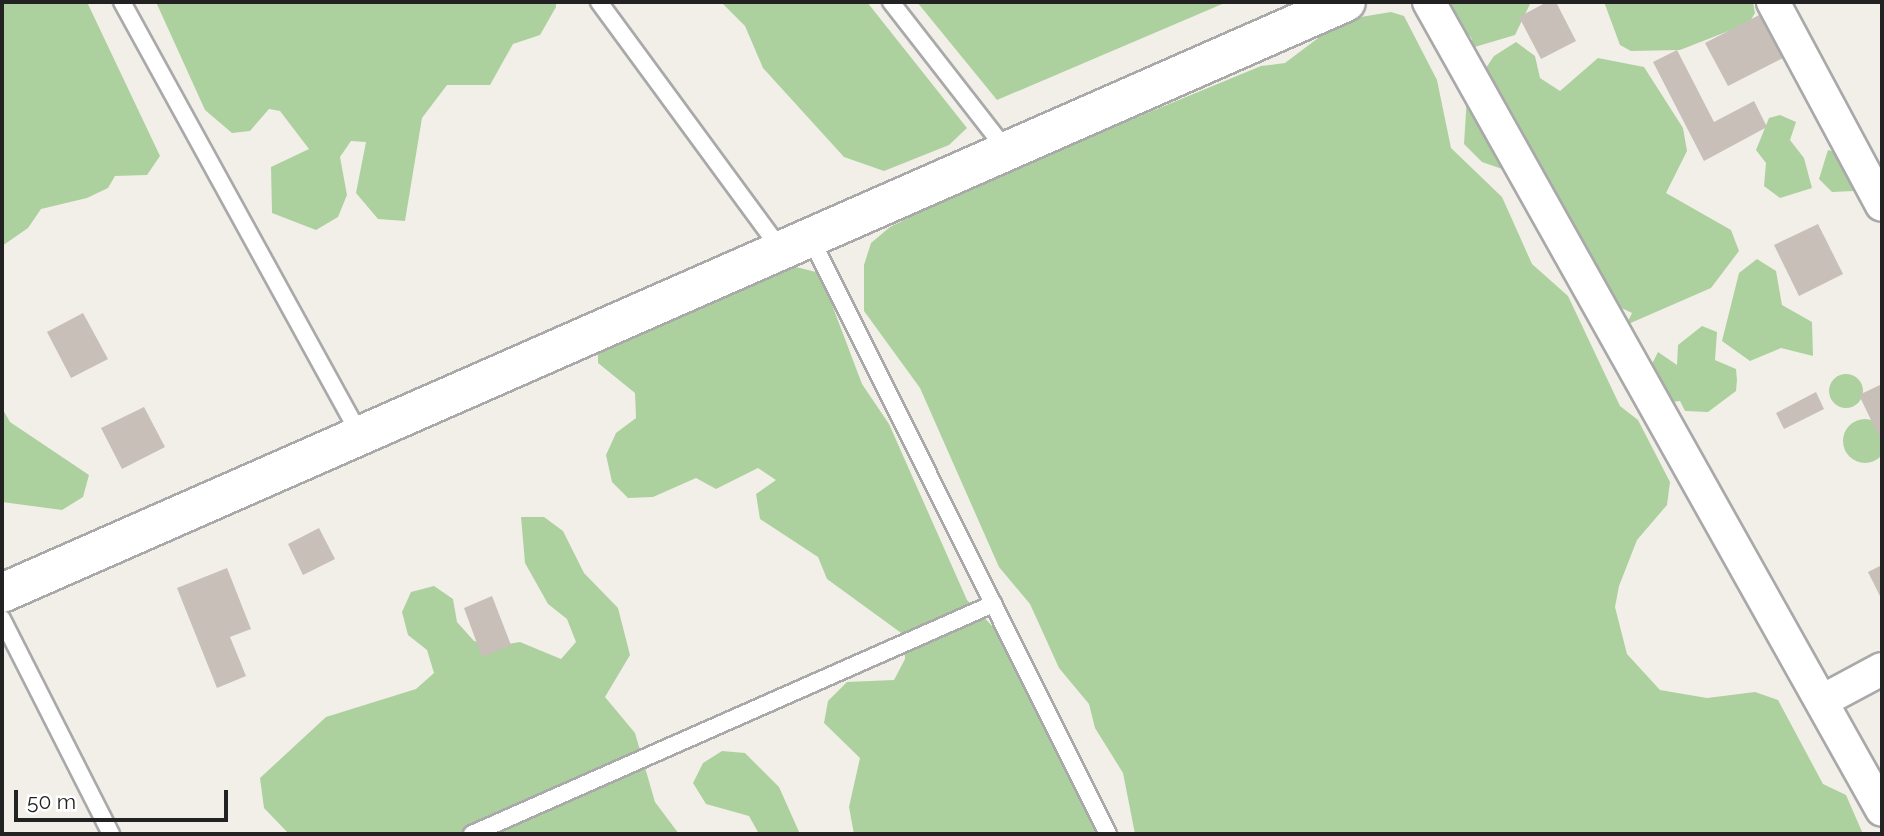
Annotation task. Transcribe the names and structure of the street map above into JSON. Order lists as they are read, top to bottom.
{
  "scale_bar": "50 m"
}
